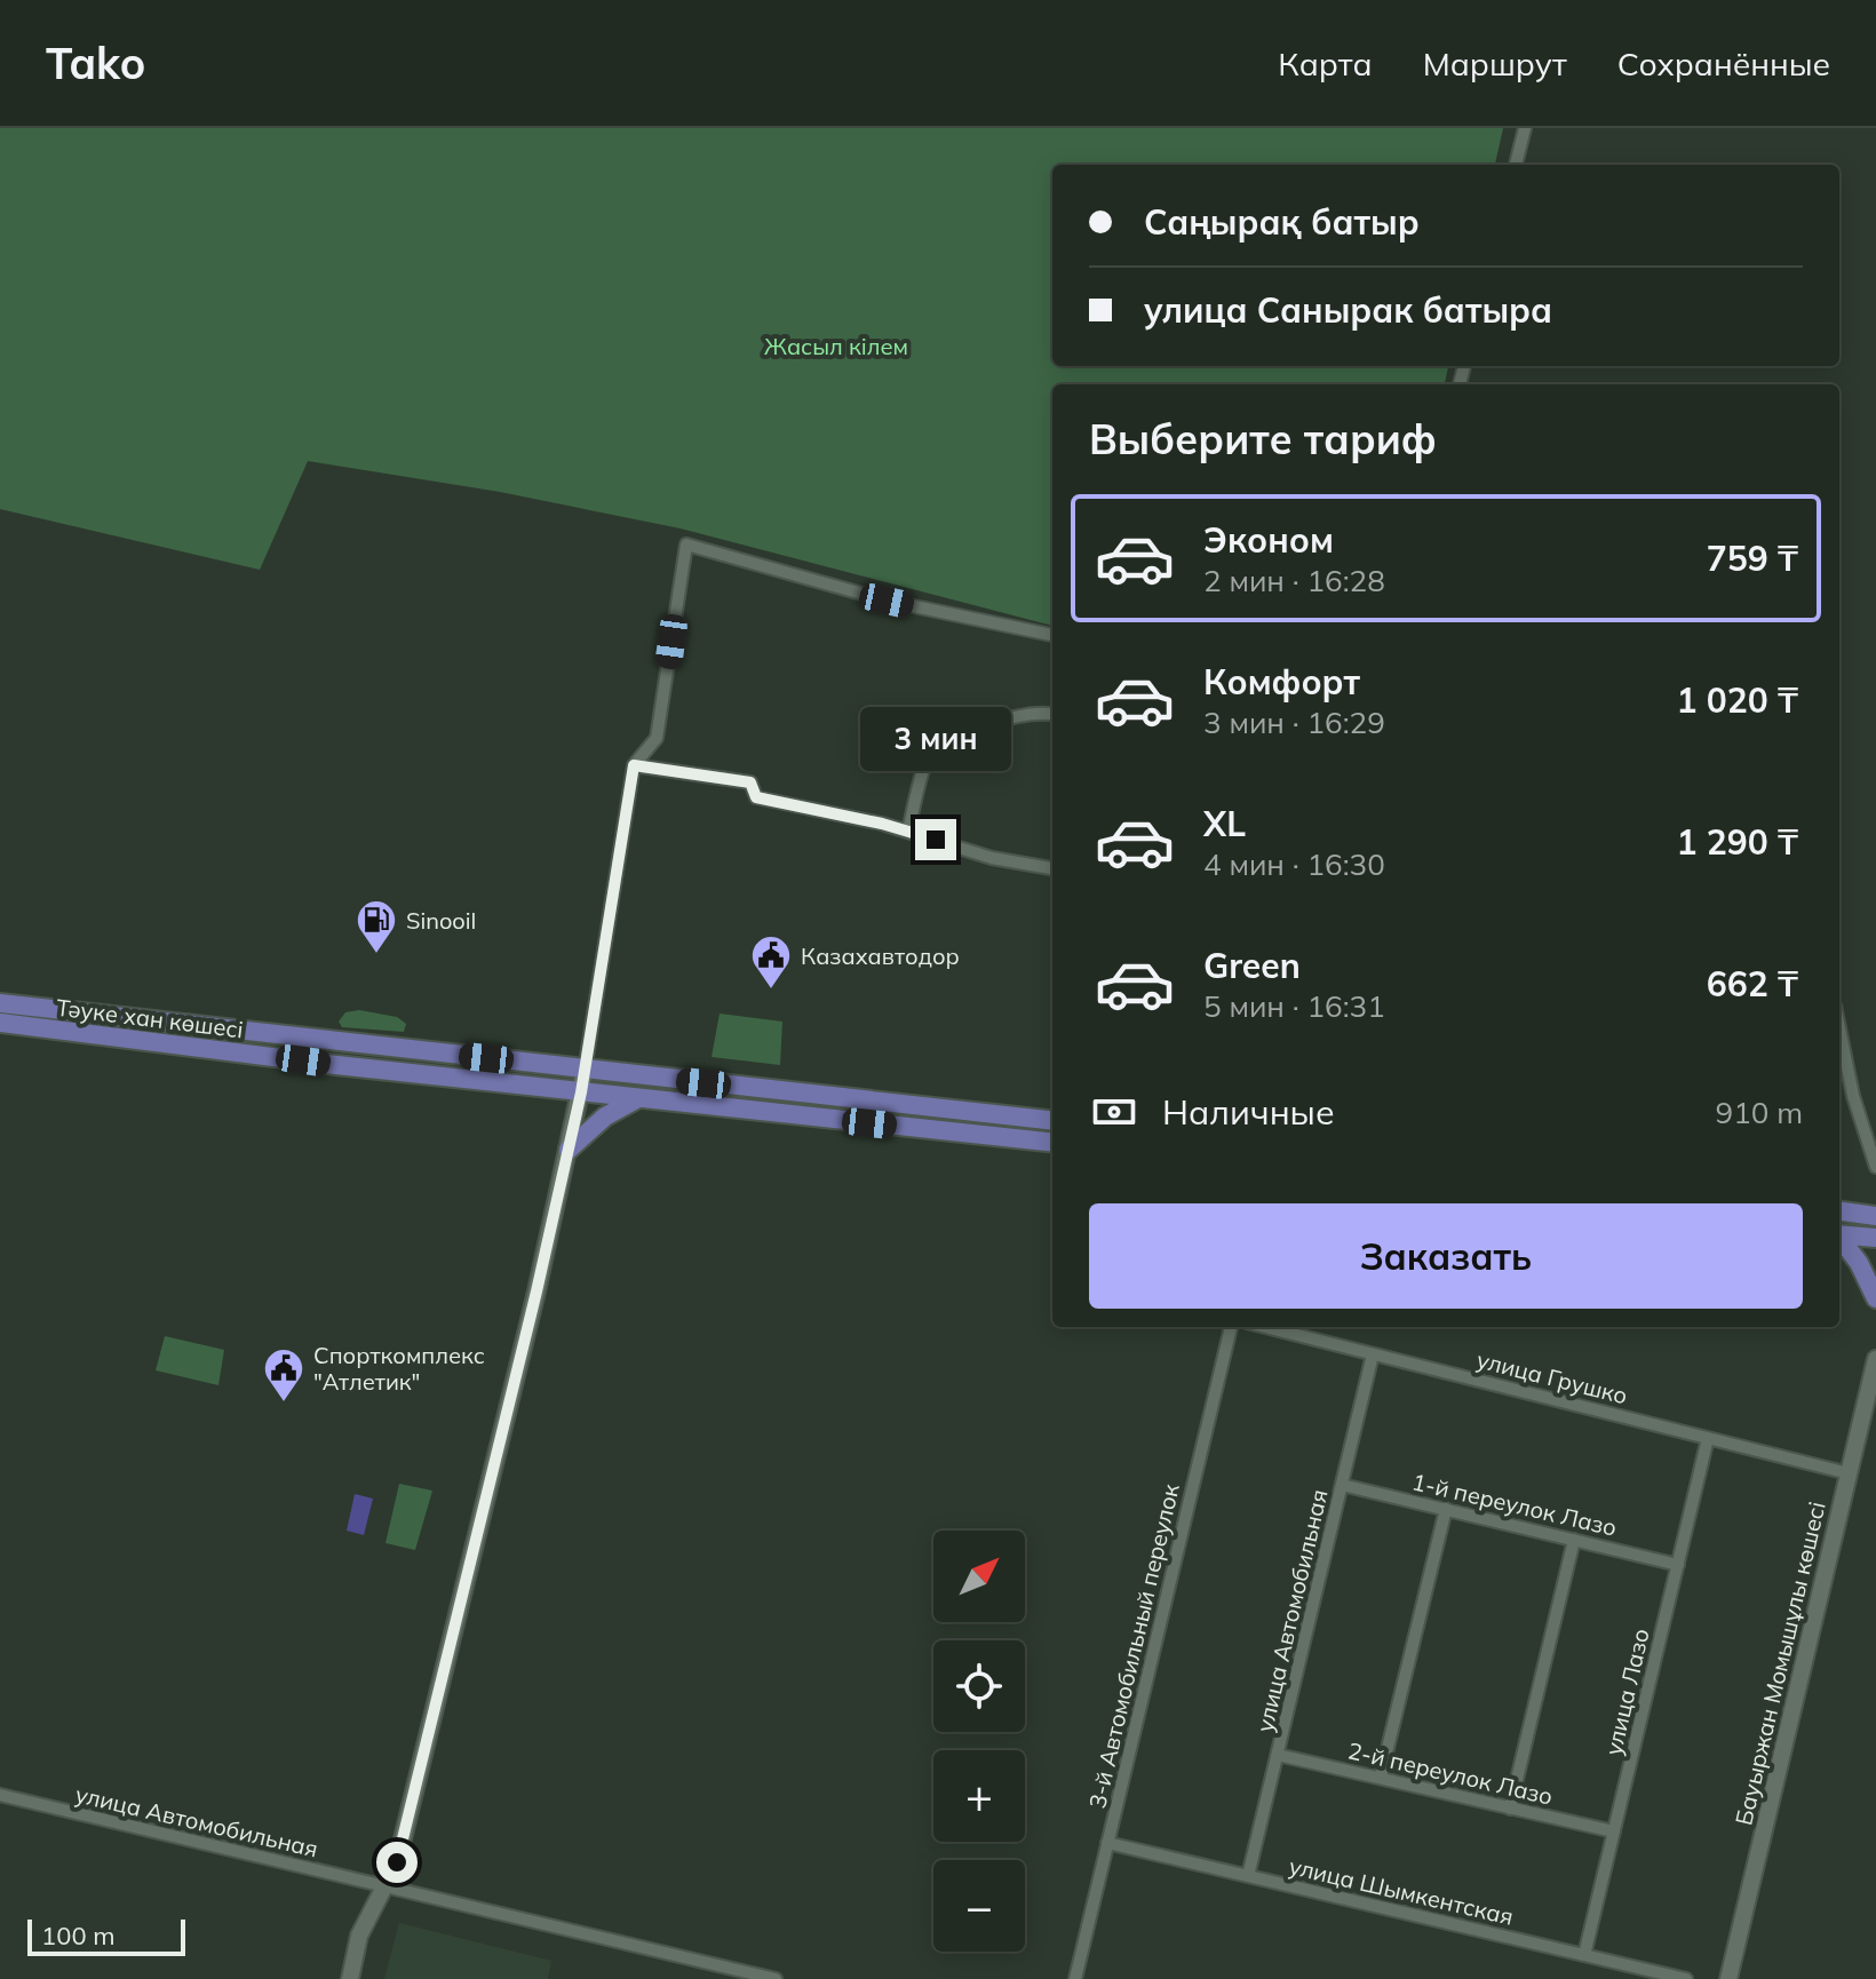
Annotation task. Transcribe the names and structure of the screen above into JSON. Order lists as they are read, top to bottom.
{
  "streets": {
    "main road": ["Тәуке хан көшесі"],
    "street": [
      "улица Грушко",
      "1-й переулок Лазо",
      "улица Автомобильная",
      "3-й Автомобильный переулок",
      "Бауыржан Момышұлы көшесі",
      "улица Лазо",
      "2-й переулок Лазо",
      "улица Шымкентская"
    ]
  },
  "crossings": [
    ["улица Грушко", "улица Автомобильная"],
    ["улица Грушко", "Бауыржан Момышұлы көшесі"],
    ["улица Грушко", "улица Лазо"],
    ["1-й переулок Лазо", "улица Автомобильная"],
    ["1-й переулок Лазо", "улица Лазо"],
    ["улица Автомобильная", "2-й переулок Лазо"],
    ["улица Автомобильная", "улица Шымкентская"],
    ["3-й Автомобильный переулок", "улица Шымкентская"],
    ["улица Лазо", "2-й переулок Лазо"],
    ["улица Лазо", "улица Шымкентская"]
  ],
  "parks": ["Жасыл кілем"],
  "places": {
    "fuel station": ["Sinooil"],
    "public building": ["Казахавтодор", "Спорткомплекс \"Атлетик\""]
  },
  "scale_bar": "100 m",
  "north": "top right",
  "page": {
    "header": "Tako",
    "nav": ["Карта", "Маршрут", "Сохранённые"],
    "banner": ["Саңырақ батыр", "улица Санырак батыра"],
    "heading": "Выберите тариф",
    "list": [
      {
        "name": "Эконом",
        "note": "2 мин · 16:28",
        "value": "759 ₸"
      },
      {
        "name": "Комфорт",
        "note": "3 мин · 16:29",
        "value": "1 020 ₸"
      },
      {
        "name": "XL",
        "note": "4 мин · 16:30",
        "value": "1 290 ₸"
      },
      {
        "name": "Green",
        "note": "5 мин · 16:31",
        "value": "662 ₸"
      }
    ],
    "bubble": "3 мин",
    "pay": ["Наличные", "910 m"],
    "buttons": "Заказать",
    "map_buttons": ["+", "−"],
    "scale": "100 m"
  }
}
